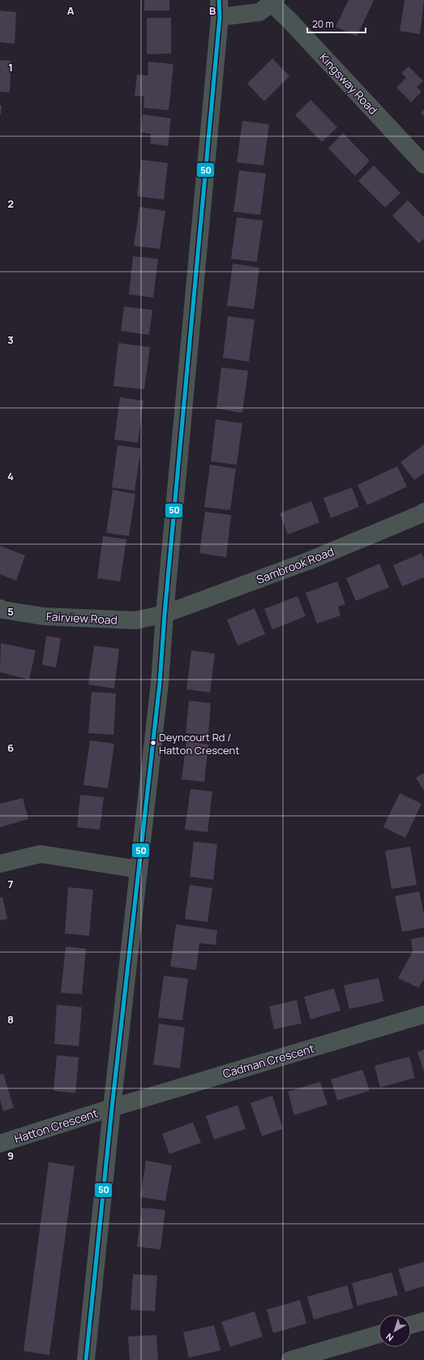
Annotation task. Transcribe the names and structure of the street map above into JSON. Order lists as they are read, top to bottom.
{
  "streets": {
    "street": [
      "Kingsway Road",
      "Sambrook Road",
      "Fairview Road",
      "Cadman Crescent",
      "Hatton Crescent"
    ]
  },
  "crossings": [
    ["Sambrook Road", "Fairview Road"],
    ["Cadman Crescent", "Hatton Crescent"]
  ],
  "places": ["Deyncourt Rd / Hatton Crescent"],
  "lines": ["transit line 50"],
  "scale_bar": "20 m",
  "north": "bottom left",
  "grid": {
    "columns": ["A", "B"],
    "rows": [
      "1",
      "2",
      "3",
      "4",
      "5",
      "6",
      "7",
      "8",
      "9"
    ]
  }
}
